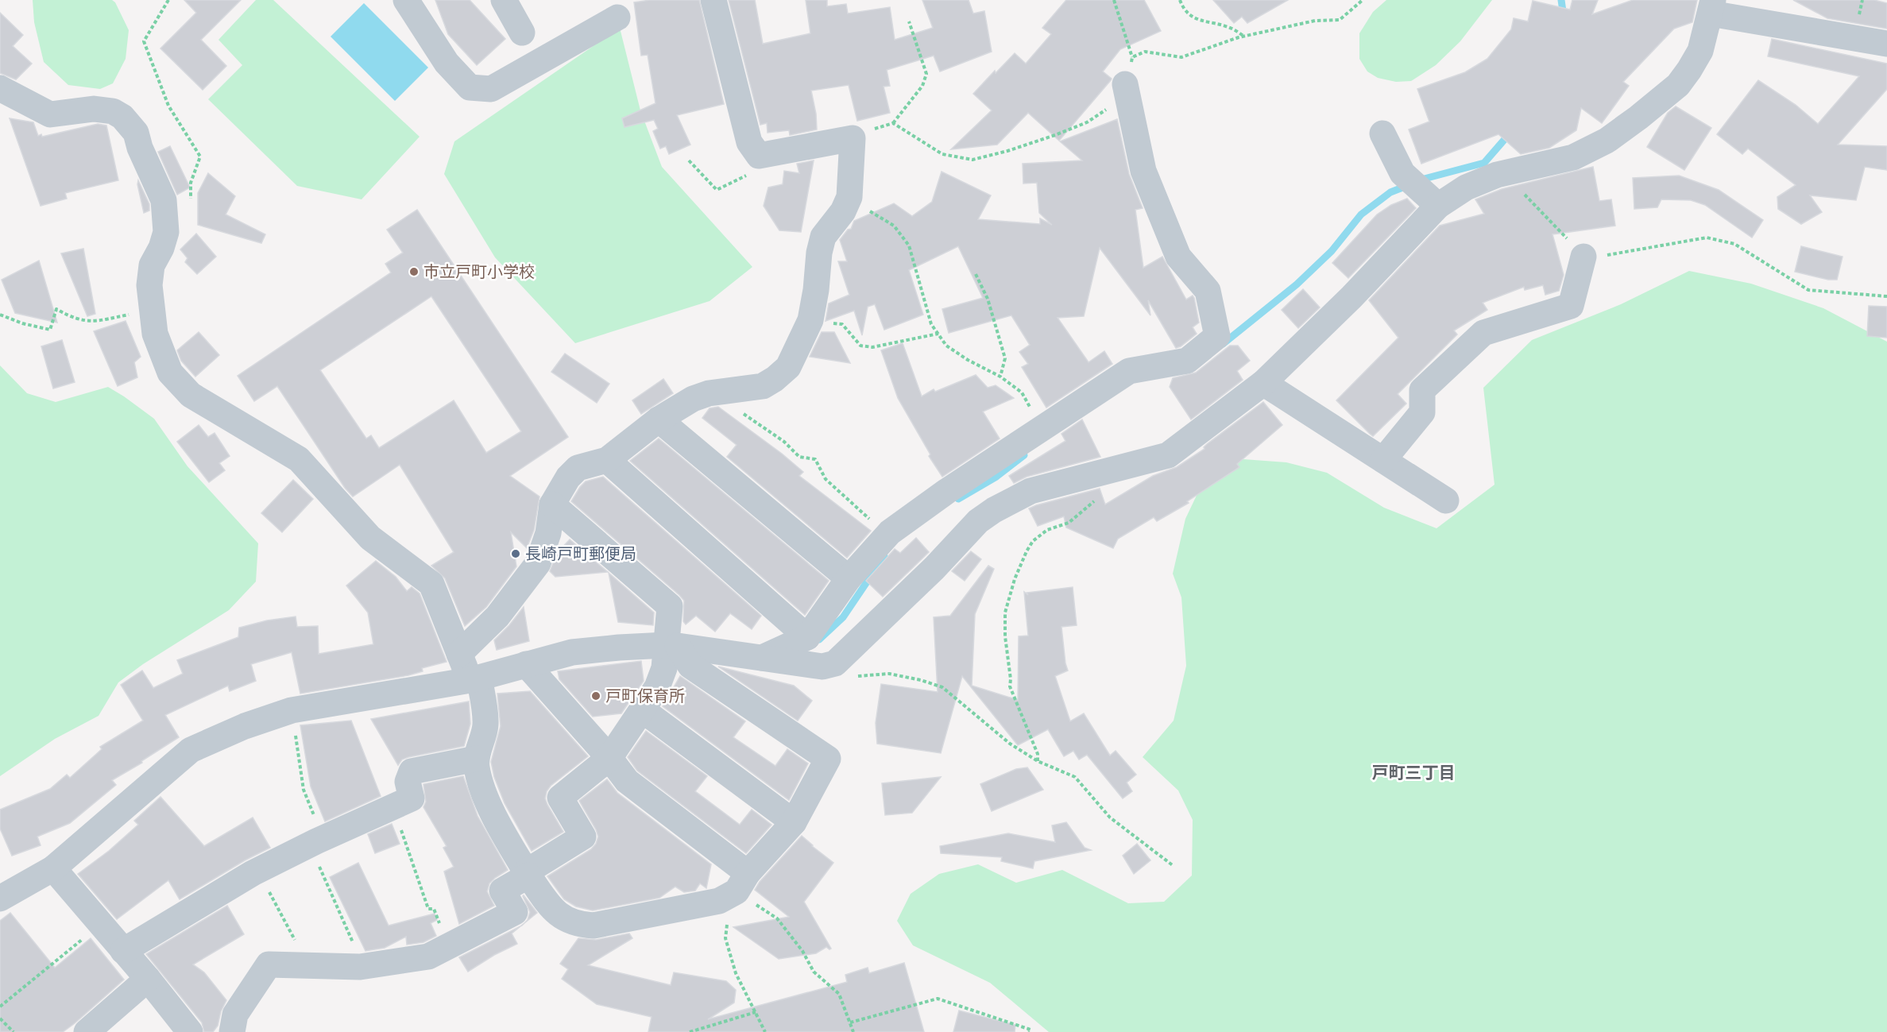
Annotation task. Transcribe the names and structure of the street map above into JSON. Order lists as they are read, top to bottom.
{
  "districts": ["戸町三丁目"],
  "places": ["市立戸町小学校", "長崎戸町郵便局", "戸町保育所"]
}
